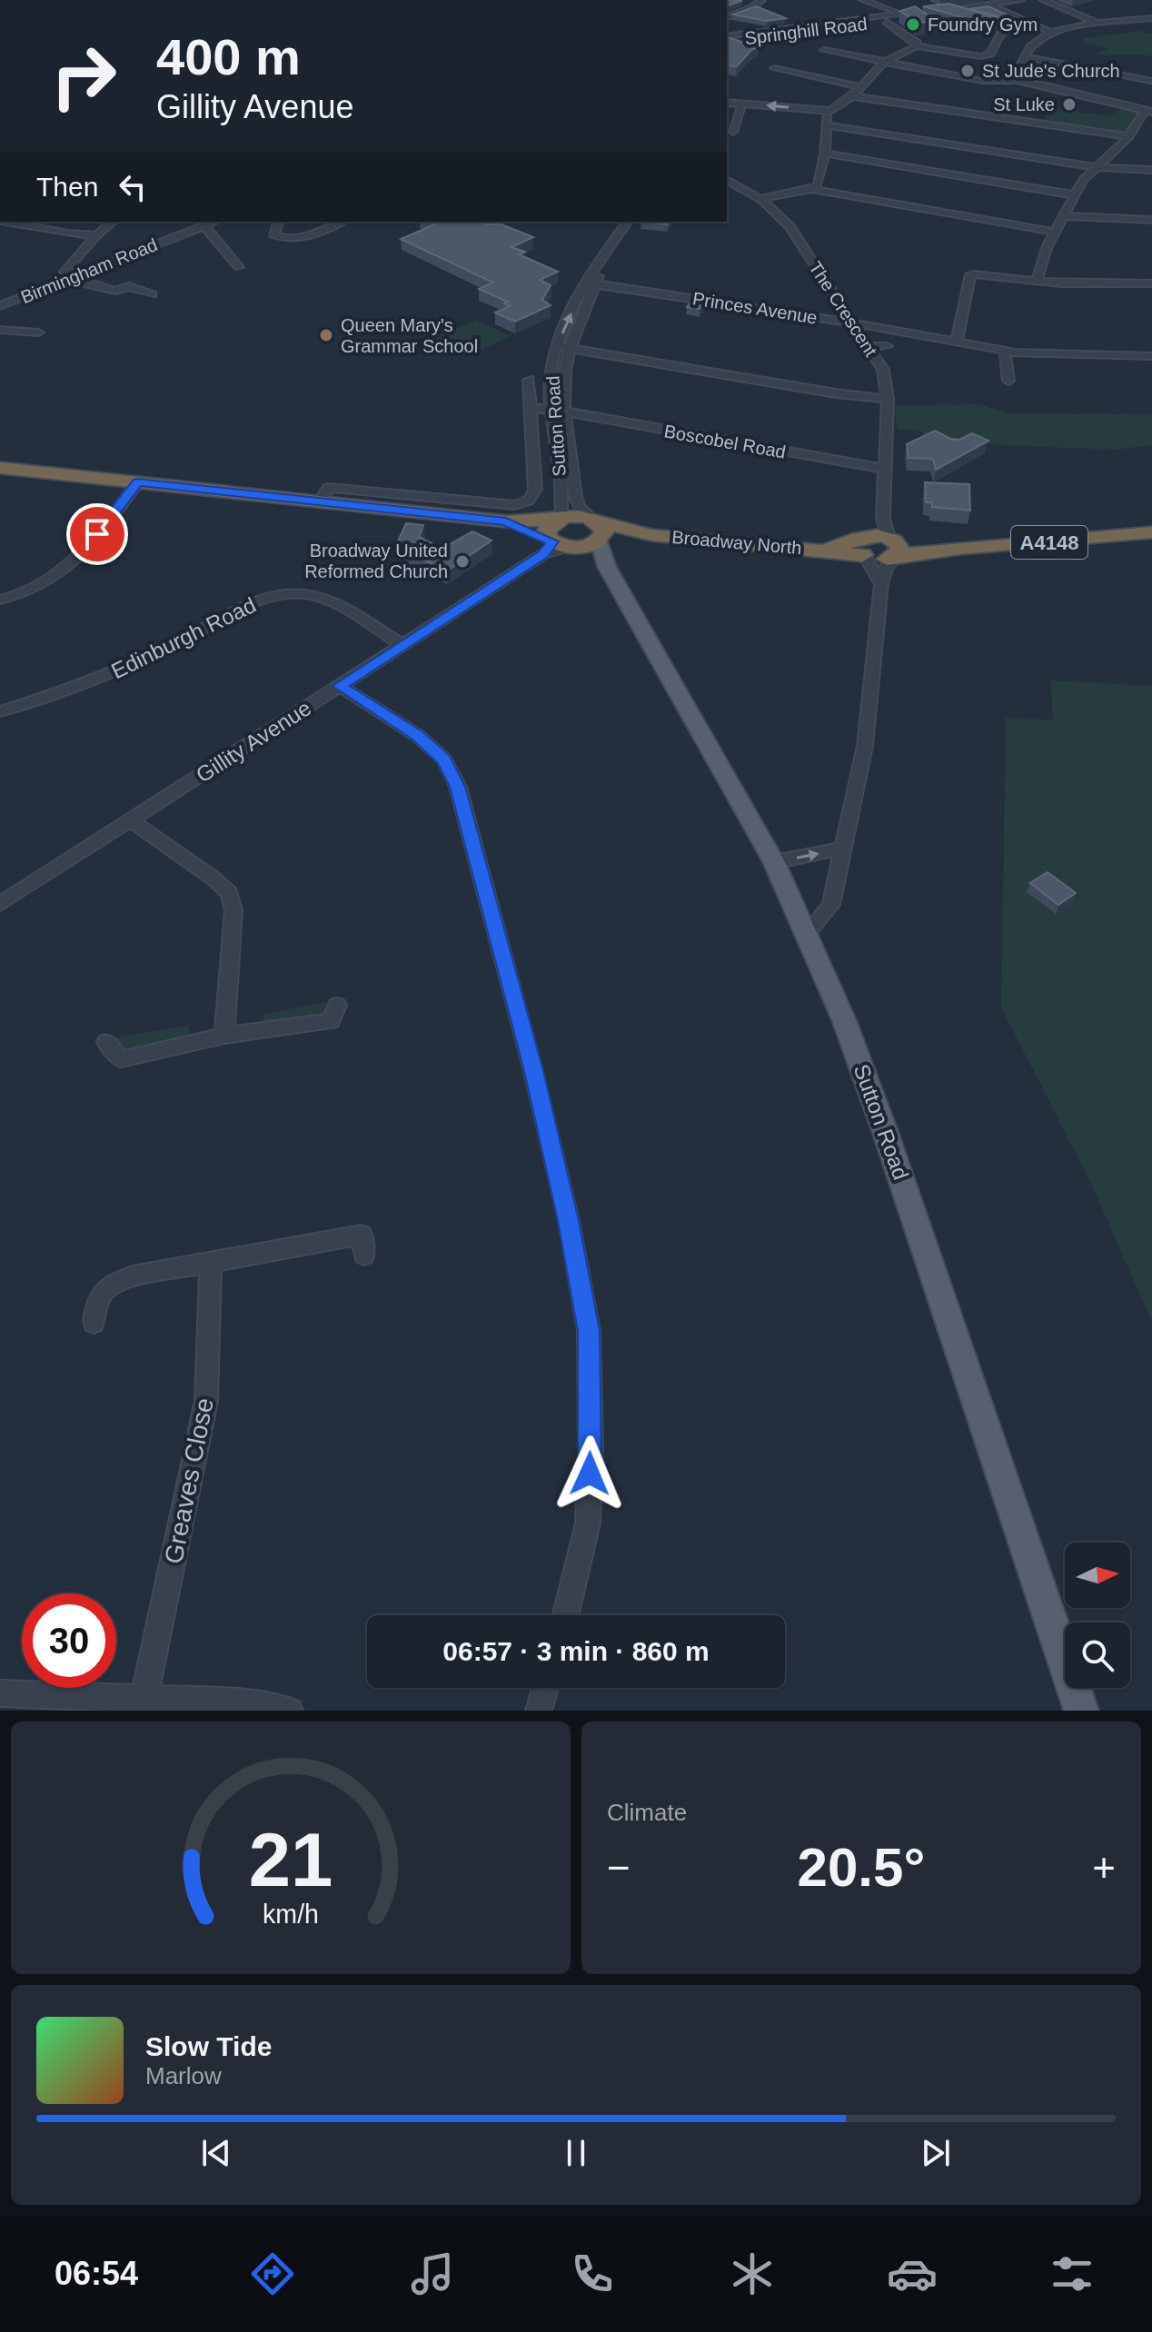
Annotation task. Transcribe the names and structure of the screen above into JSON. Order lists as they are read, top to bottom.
{
  "streets": {
    "highway": ["Broadway North", "A4148"],
    "main road": ["Sutton Road"],
    "street": [
      "Springhill Road",
      "Birmingham Road",
      "Princes Avenue",
      "The Crescent",
      "Boscobel Road",
      "Edinburgh Road",
      "Gillity Avenue",
      "Greaves Close"
    ]
  },
  "crossings": [
    ["Princes Avenue", "The Crescent"],
    ["Princes Avenue", "Sutton Road"],
    ["The Crescent", "Sutton Road"],
    ["The Crescent", "Boscobel Road"],
    ["The Crescent", "Broadway North"],
    ["The Crescent", "A4148"],
    ["Sutton Road", "Boscobel Road"],
    ["Sutton Road", "Broadway North"],
    ["Sutton Road", "Gillity Avenue"],
    ["Broadway North", "A4148"],
    ["Edinburgh Road", "Gillity Avenue"]
  ],
  "places": [
    "Foundry Gym",
    "St Jude's Church",
    "St Luke",
    "Queen Mary's Grammar School",
    "Broadway United Reformed Church"
  ],
  "north": "right",
  "page": {
    "turn": ["400 m", "Gillity Avenue"],
    "then": "Then",
    "limit": "30",
    "trip": "06:57 · 3 min · 860 m",
    "tile": "Climate",
    "heat": ["−", "20.5°", "+"],
    "song": ["Slow Tide", "Marlow"],
    "tabs": "06:54",
    "gauge": ["21", "km/h"]
  }
}
